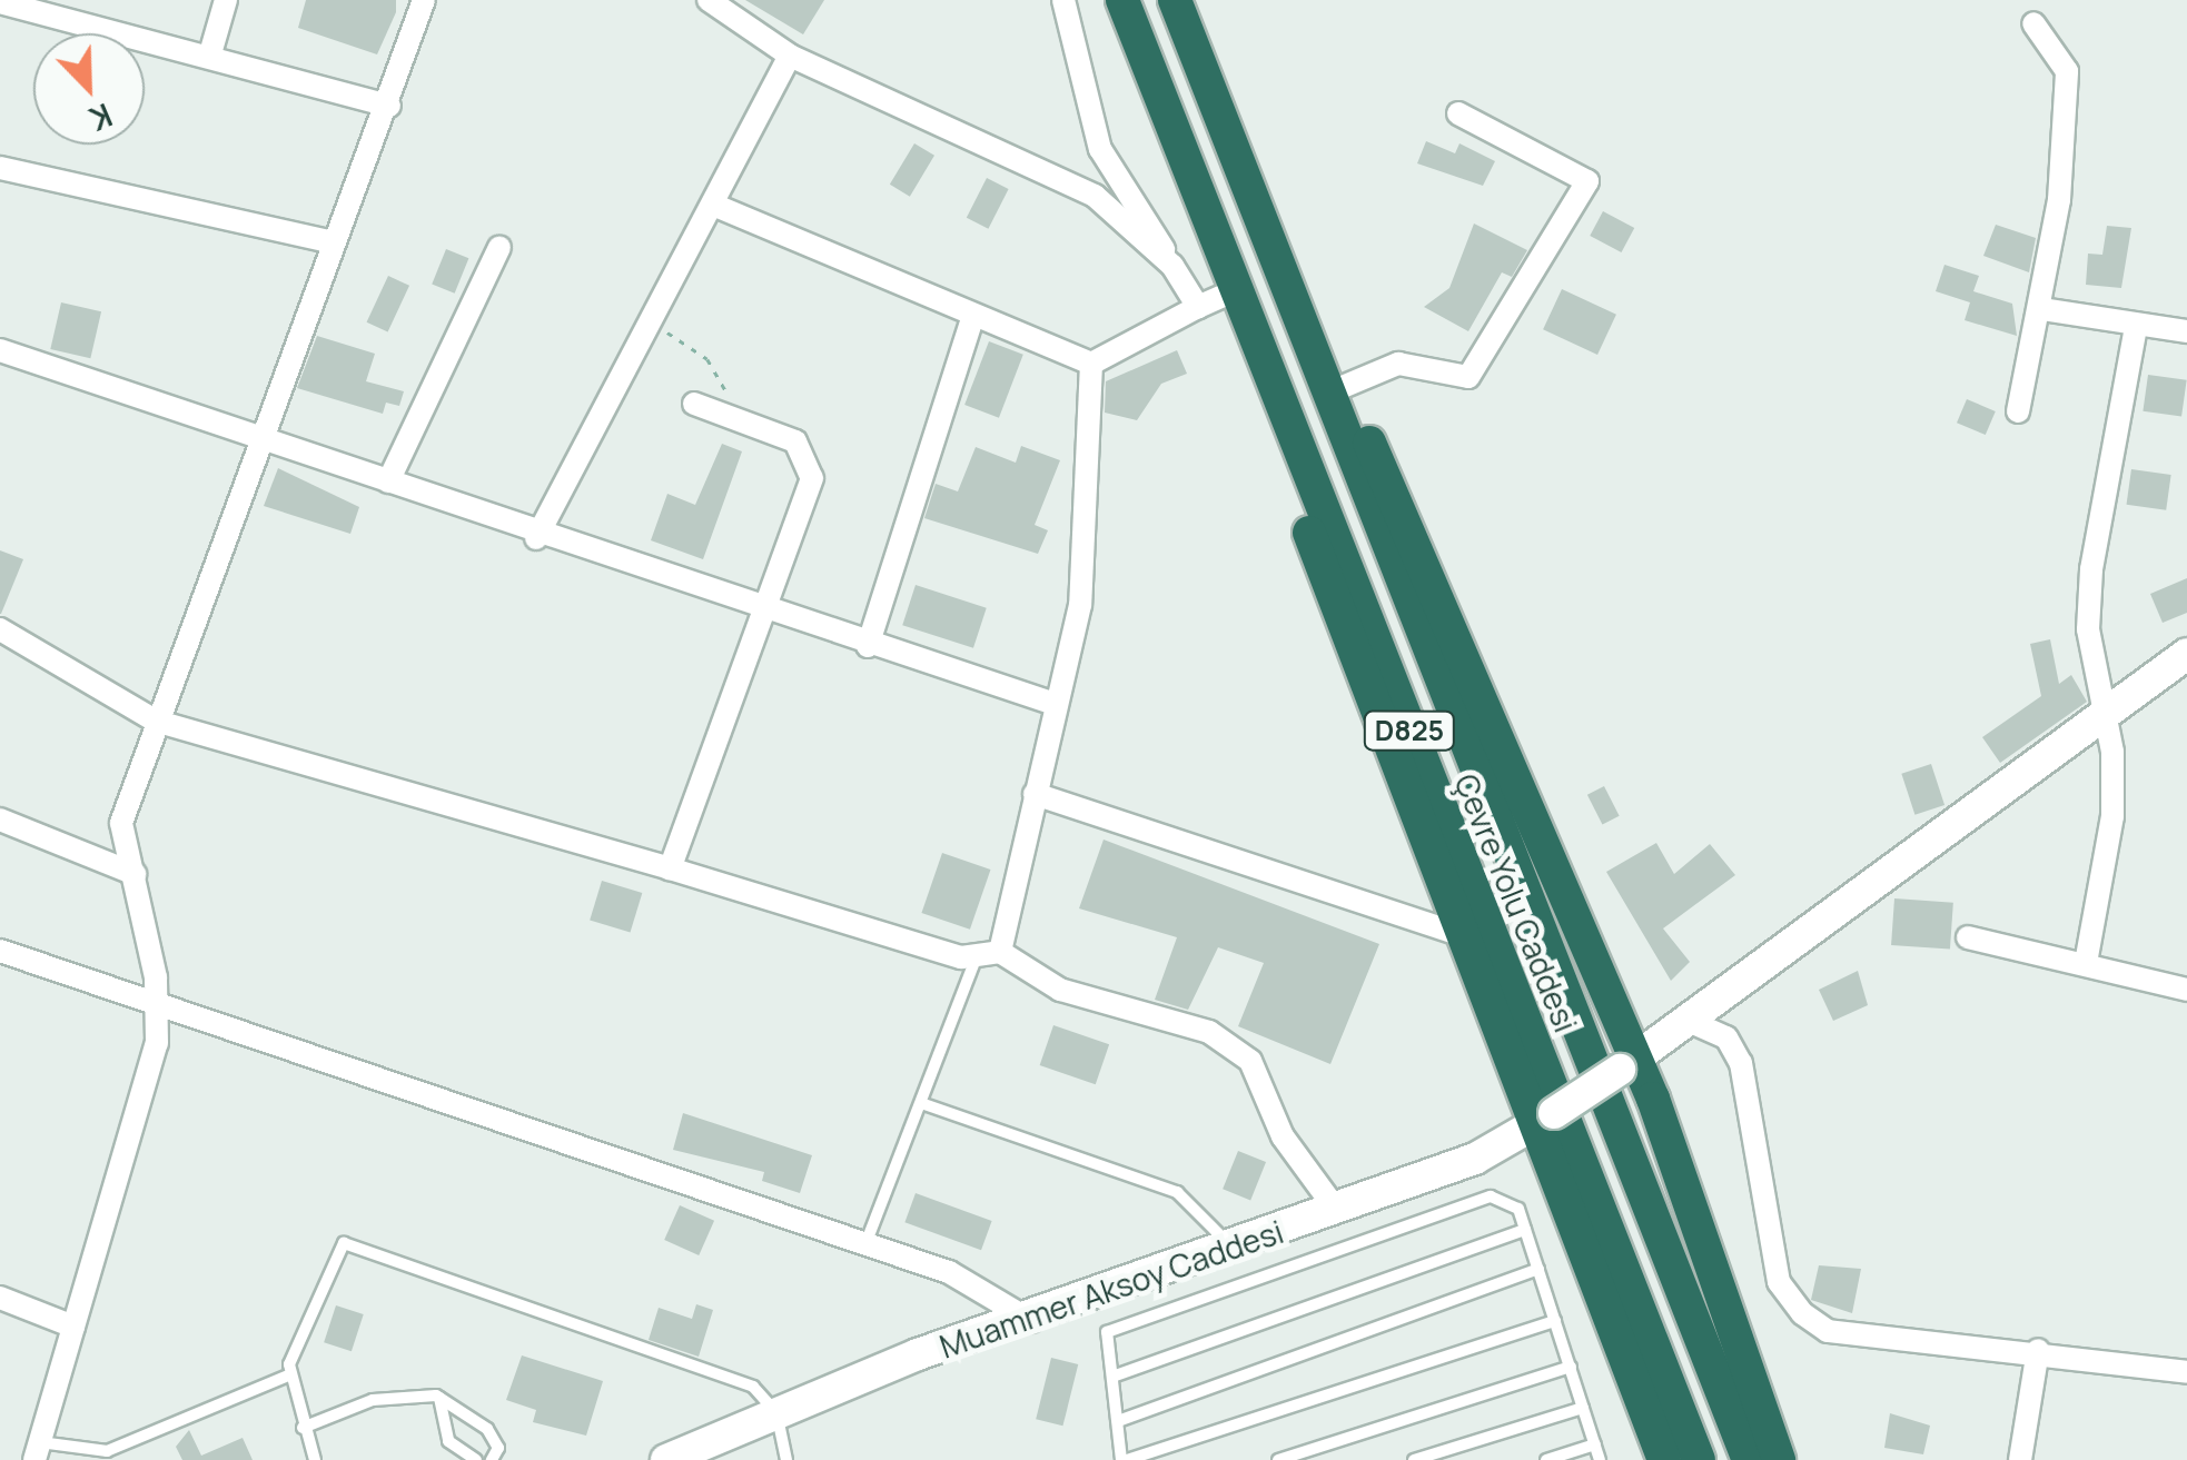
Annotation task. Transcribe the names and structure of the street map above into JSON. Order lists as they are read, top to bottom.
{
  "streets": {
    "highway": ["D825", "Çevre Yolu Caddesi"],
    "street": ["Muammer Aksoy Caddesi"]
  },
  "north": "bottom right"
}
